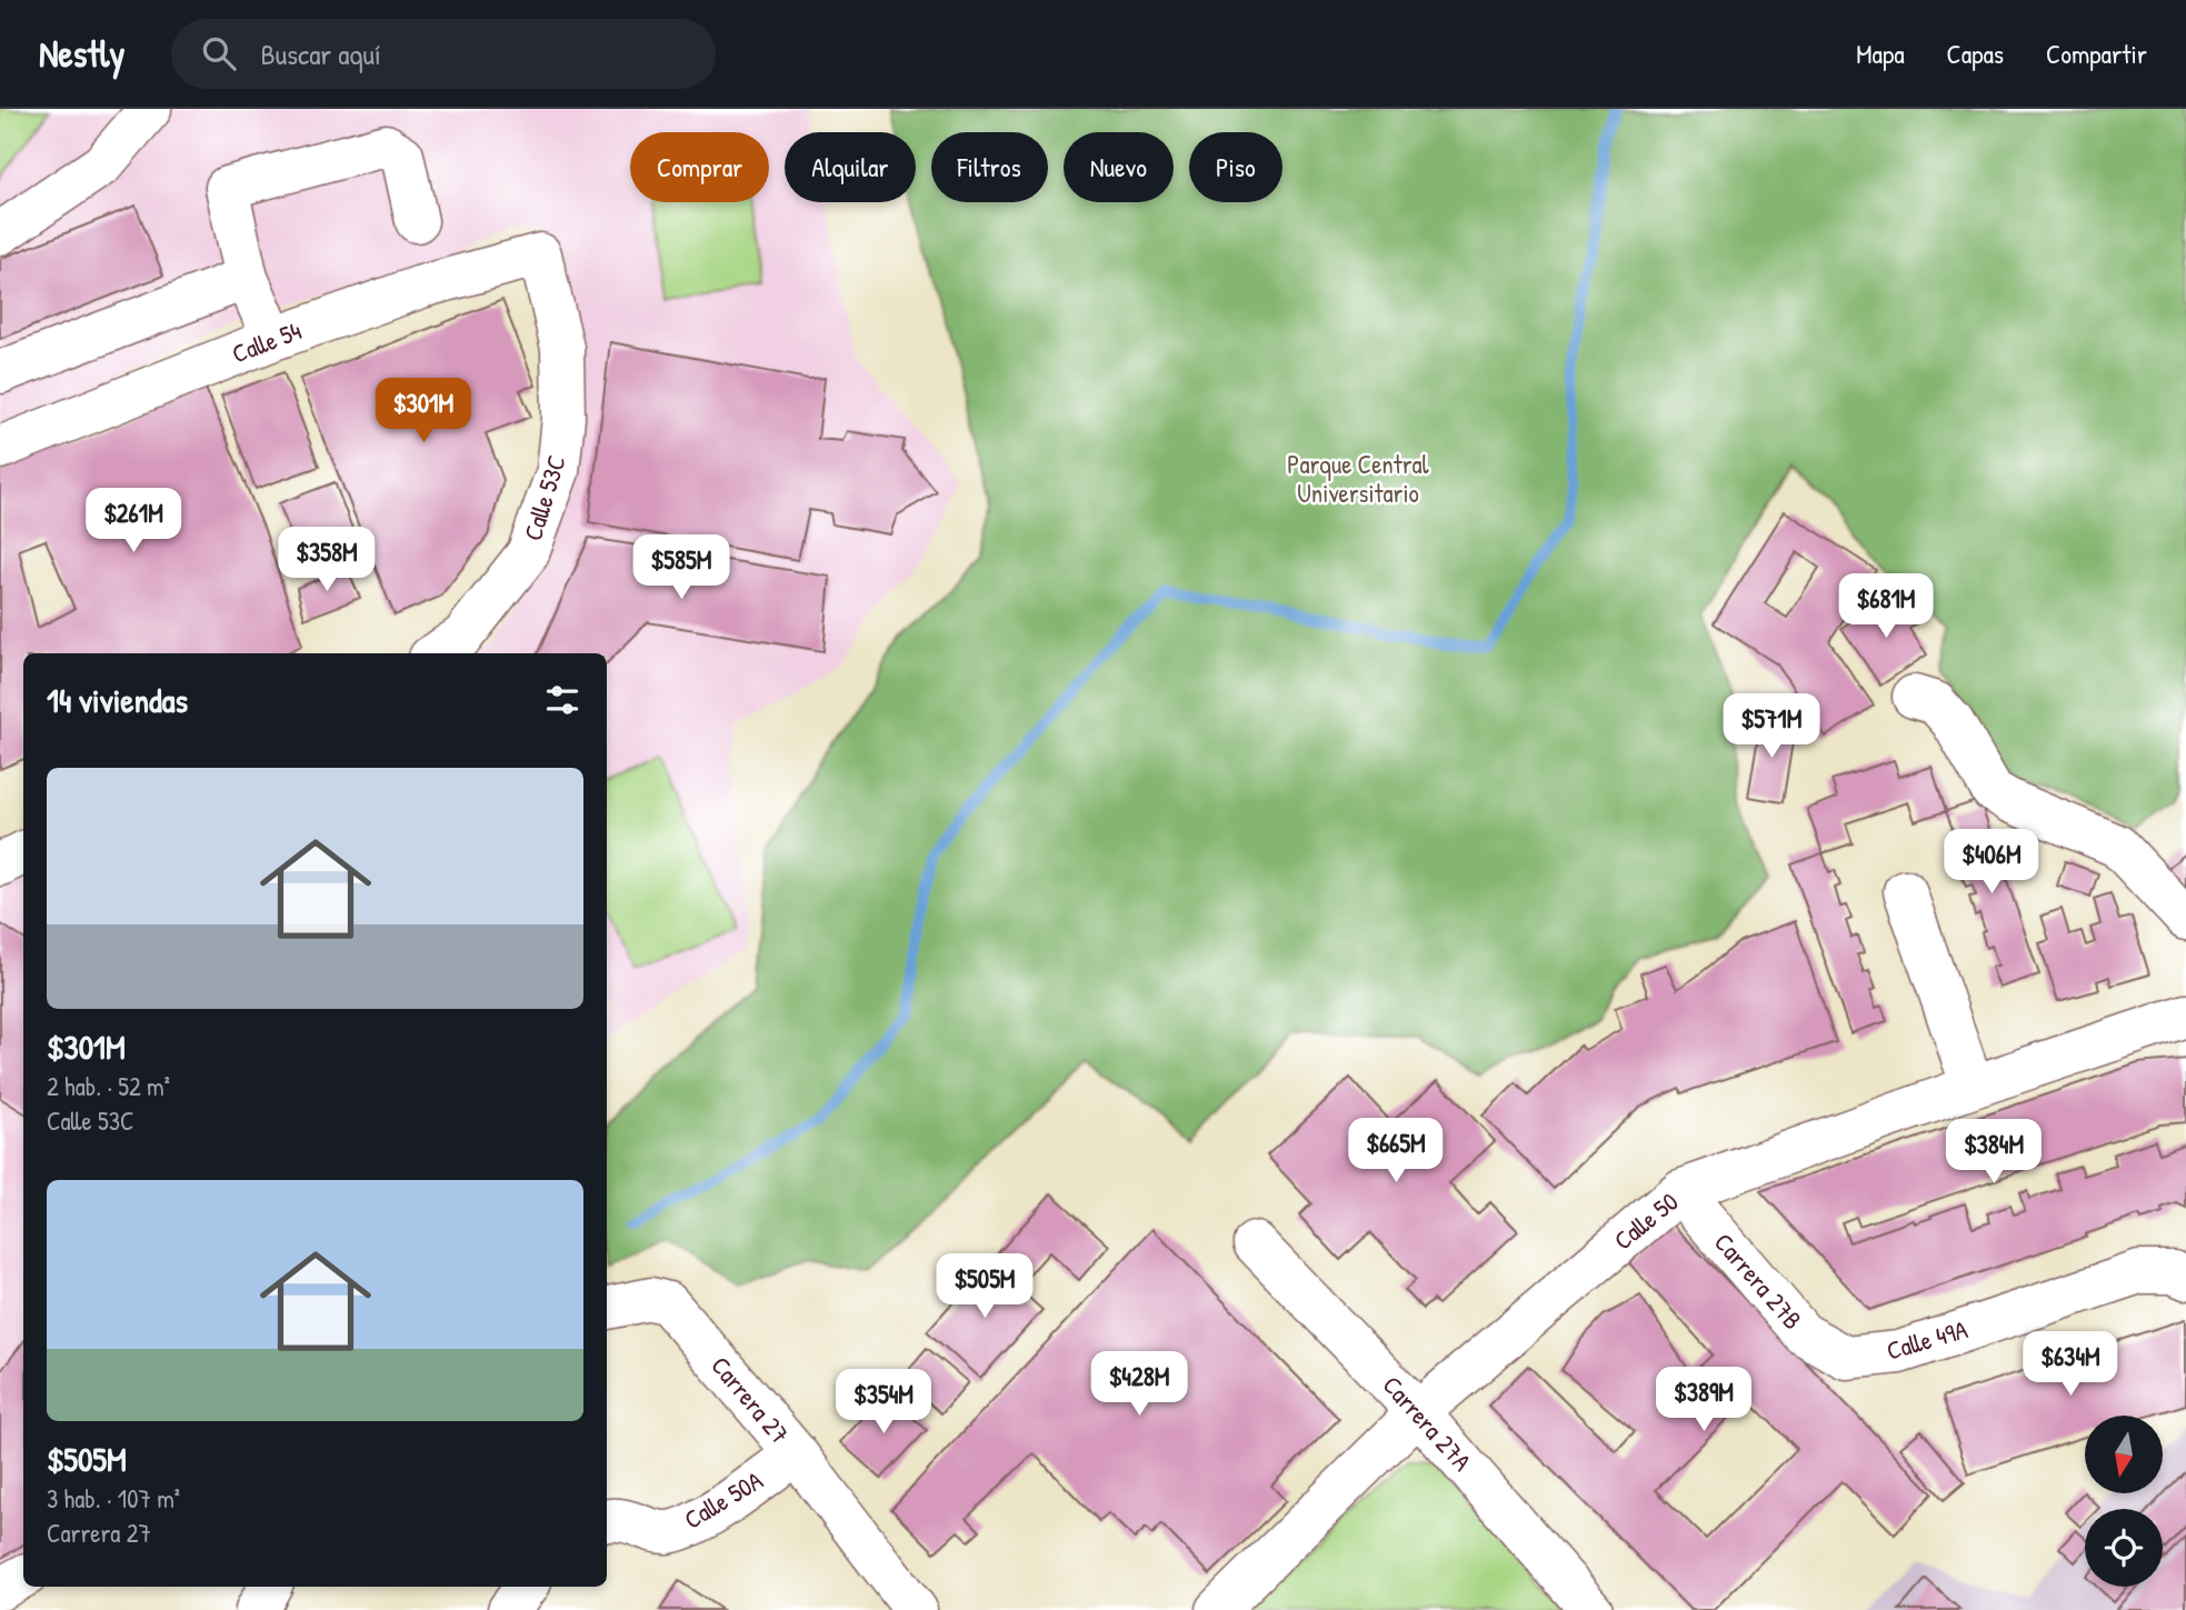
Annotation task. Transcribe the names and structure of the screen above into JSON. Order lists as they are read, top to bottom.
{
  "streets": {
    "street": [
      "Calle 54",
      "Calle 53C",
      "Calle 50",
      "Carrera 27B",
      "Calle 49A",
      "Carrera 27",
      "Carrera 27A",
      "Calle 50A"
    ]
  },
  "crossings": [
    ["Calle 54", "Calle 53C"],
    ["Calle 50", "Carrera 27B"],
    ["Calle 50", "Carrera 27A"],
    ["Carrera 27B", "Calle 49A"],
    ["Carrera 27", "Calle 50A"]
  ],
  "parks": ["Parque Central Universitario"],
  "north": "bottom",
  "page": {
    "header": "Nestly",
    "search": "Buscar aquí",
    "nav": ["Mapa", "Capas", "Compartir"],
    "chip": [
      "Comprar",
      "Alquilar",
      "Filtros",
      "Nuevo",
      "Piso"
    ],
    "price": [
      "$301M",
      "$261M",
      "$358M",
      "$585M",
      "$681M",
      "$571M",
      "$406M",
      "$665M",
      "$384M",
      "$505M",
      "$634M",
      "$428M",
      "$389M",
      "$354M"
    ],
    "heading": "14 viviendas",
    "list": [
      {
        "name": "$301M",
        "note": "2 hab. · 52 m² · Calle 53C"
      },
      {
        "name": "$505M",
        "note": "3 hab. · 107 m² · Carrera 27"
      }
    ]
  }
}
